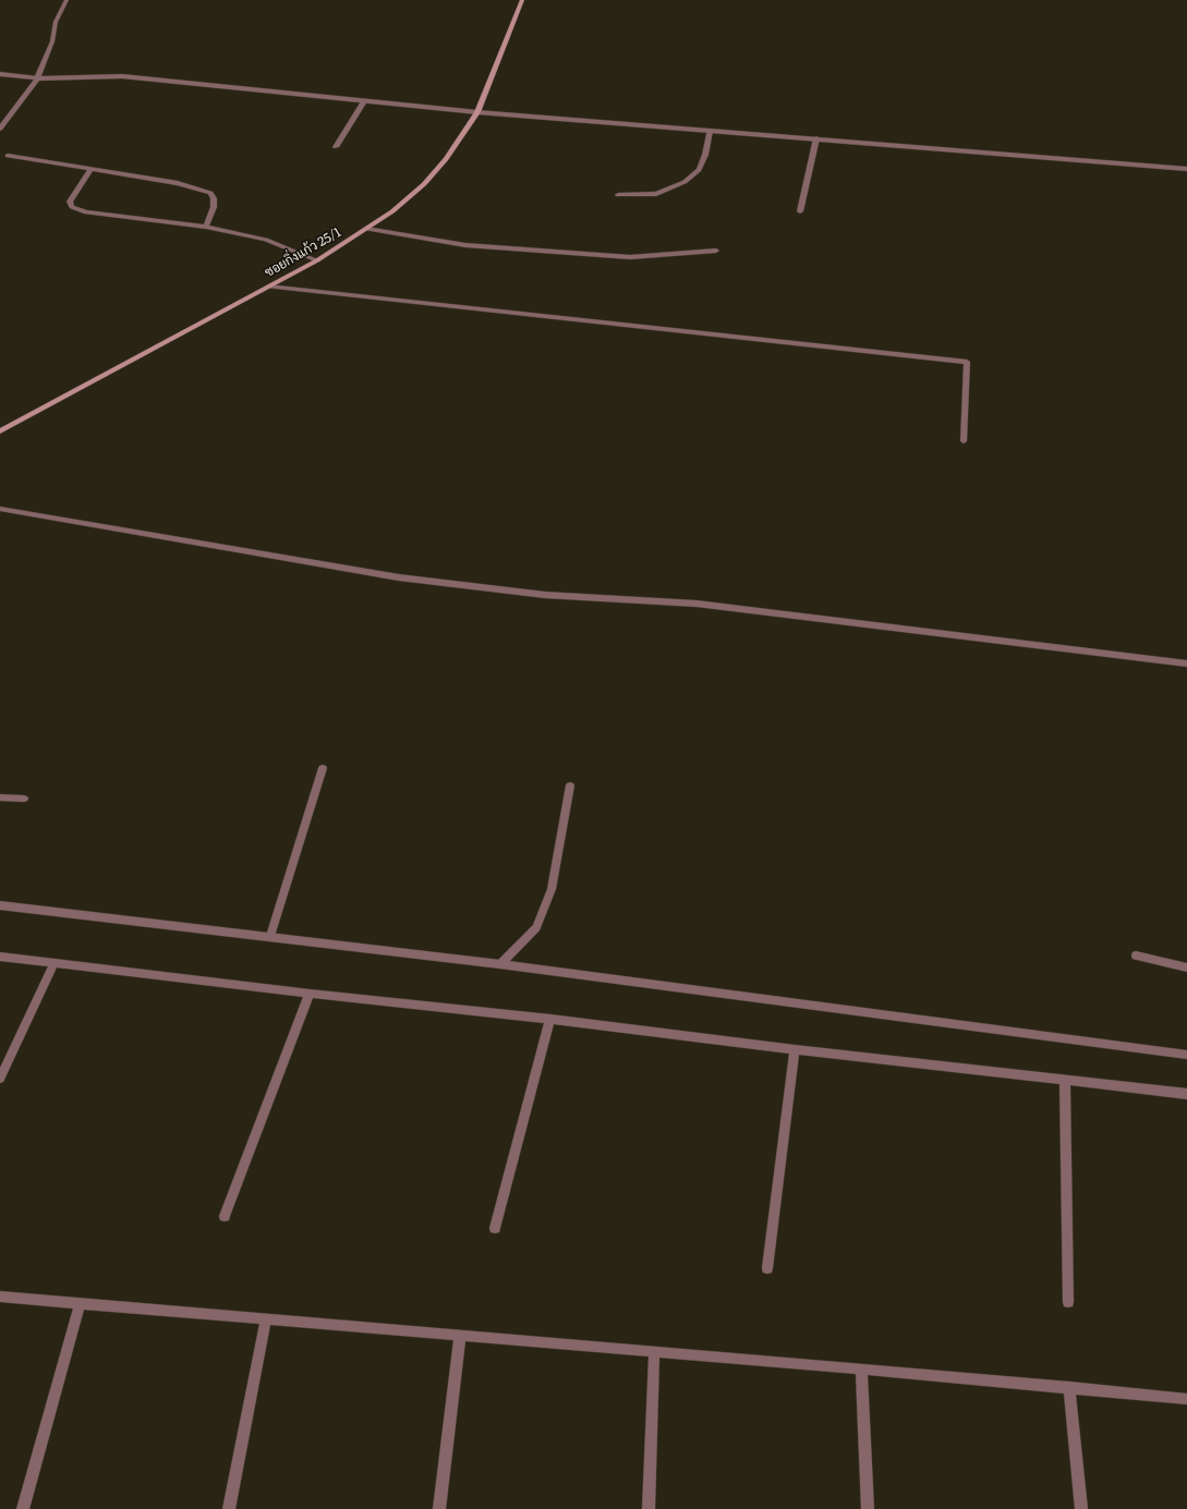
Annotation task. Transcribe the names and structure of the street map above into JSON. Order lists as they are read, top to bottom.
{
  "streets": {
    "street": ["ซอยกิ่งแก้ว 25/1"]
  }
}
